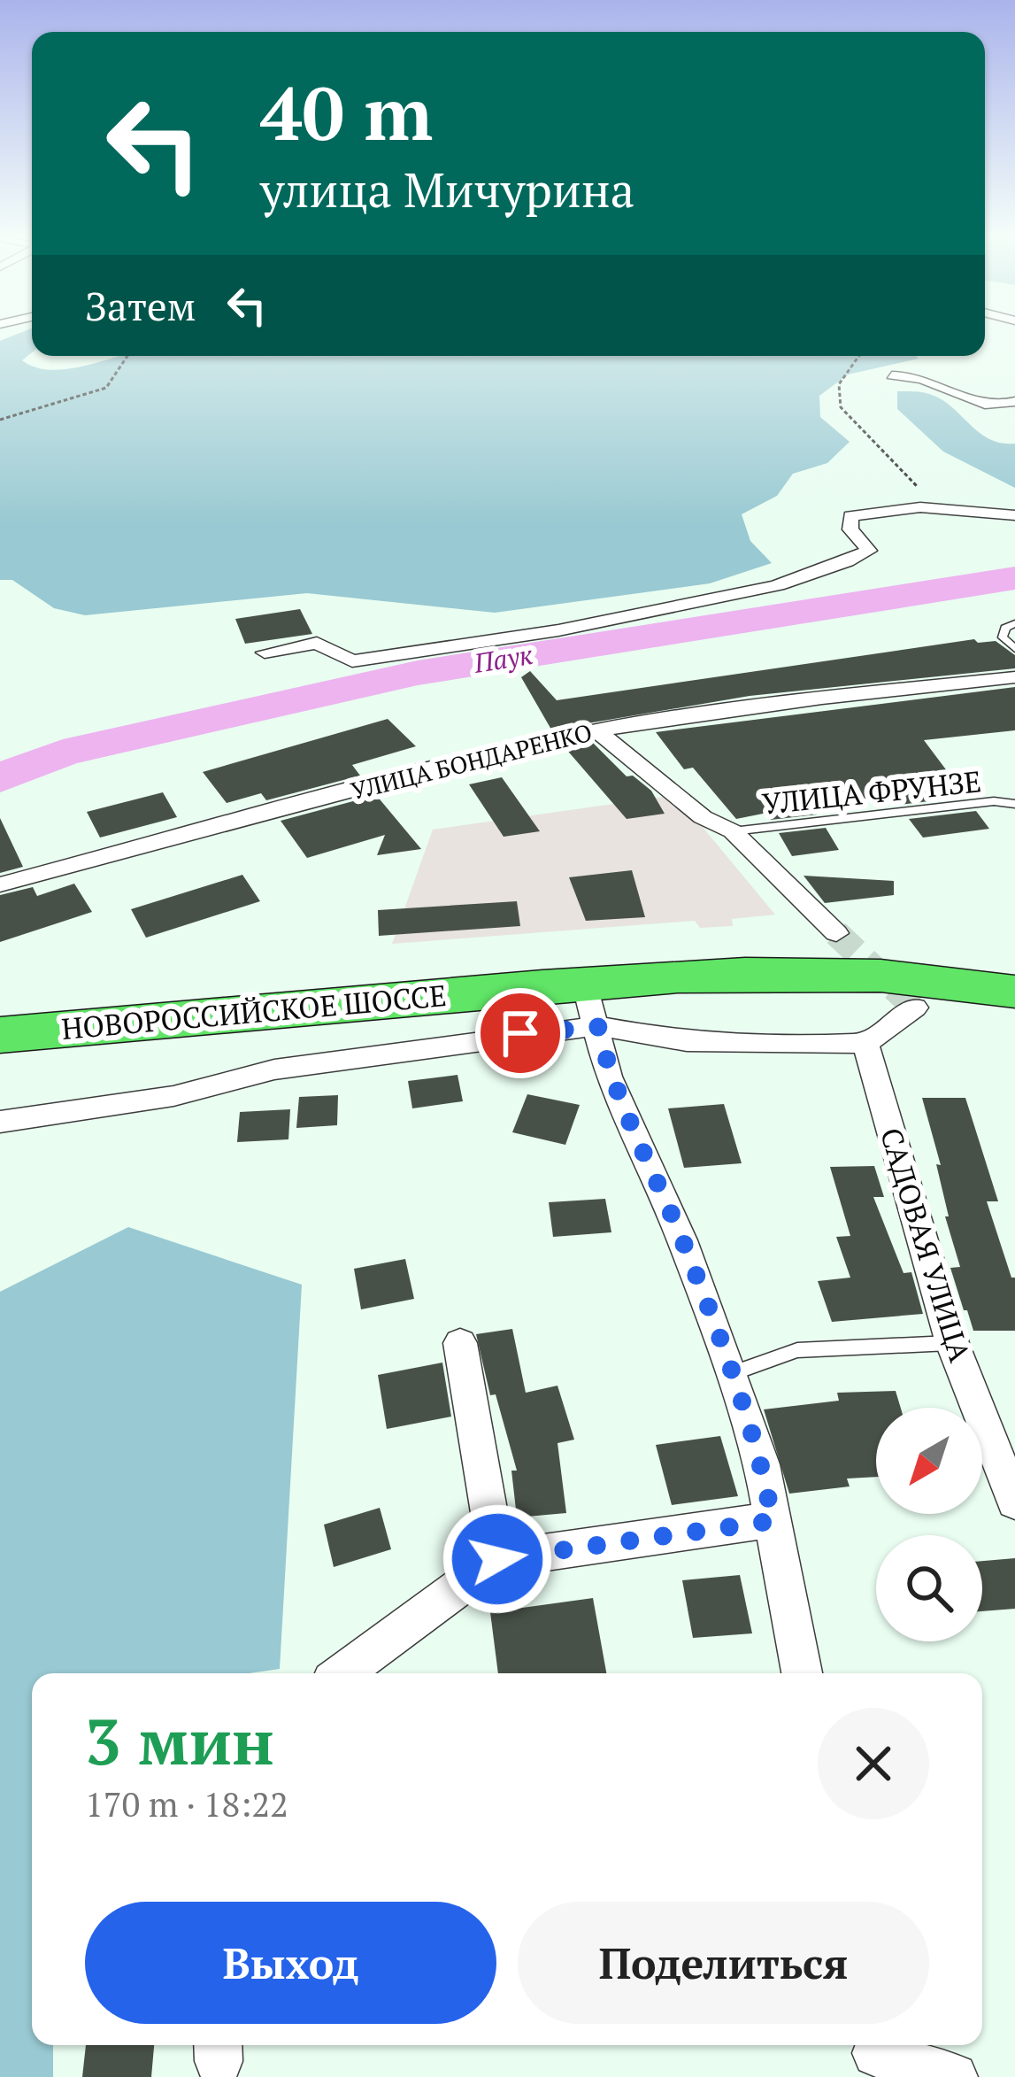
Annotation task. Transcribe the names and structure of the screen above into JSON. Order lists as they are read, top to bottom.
{
  "streets": {
    "highway": ["НОВОРОССИЙСКОЕ ШОССЕ"],
    "street": ["УЛИЦА БОНДАРЕНКО", "САДОВАЯ УЛИЦА"],
    "lane": ["УЛИЦА ФРУНЗЕ"]
  },
  "water": ["Паук"],
  "north": "bottom left",
  "page": {
    "turn": ["40 m", "улица Мичурина"],
    "then": "Затем",
    "heading": ["3 мин", "170 m · 18:22"],
    "buttons": ["Выход", "Поделиться"]
  }
}
